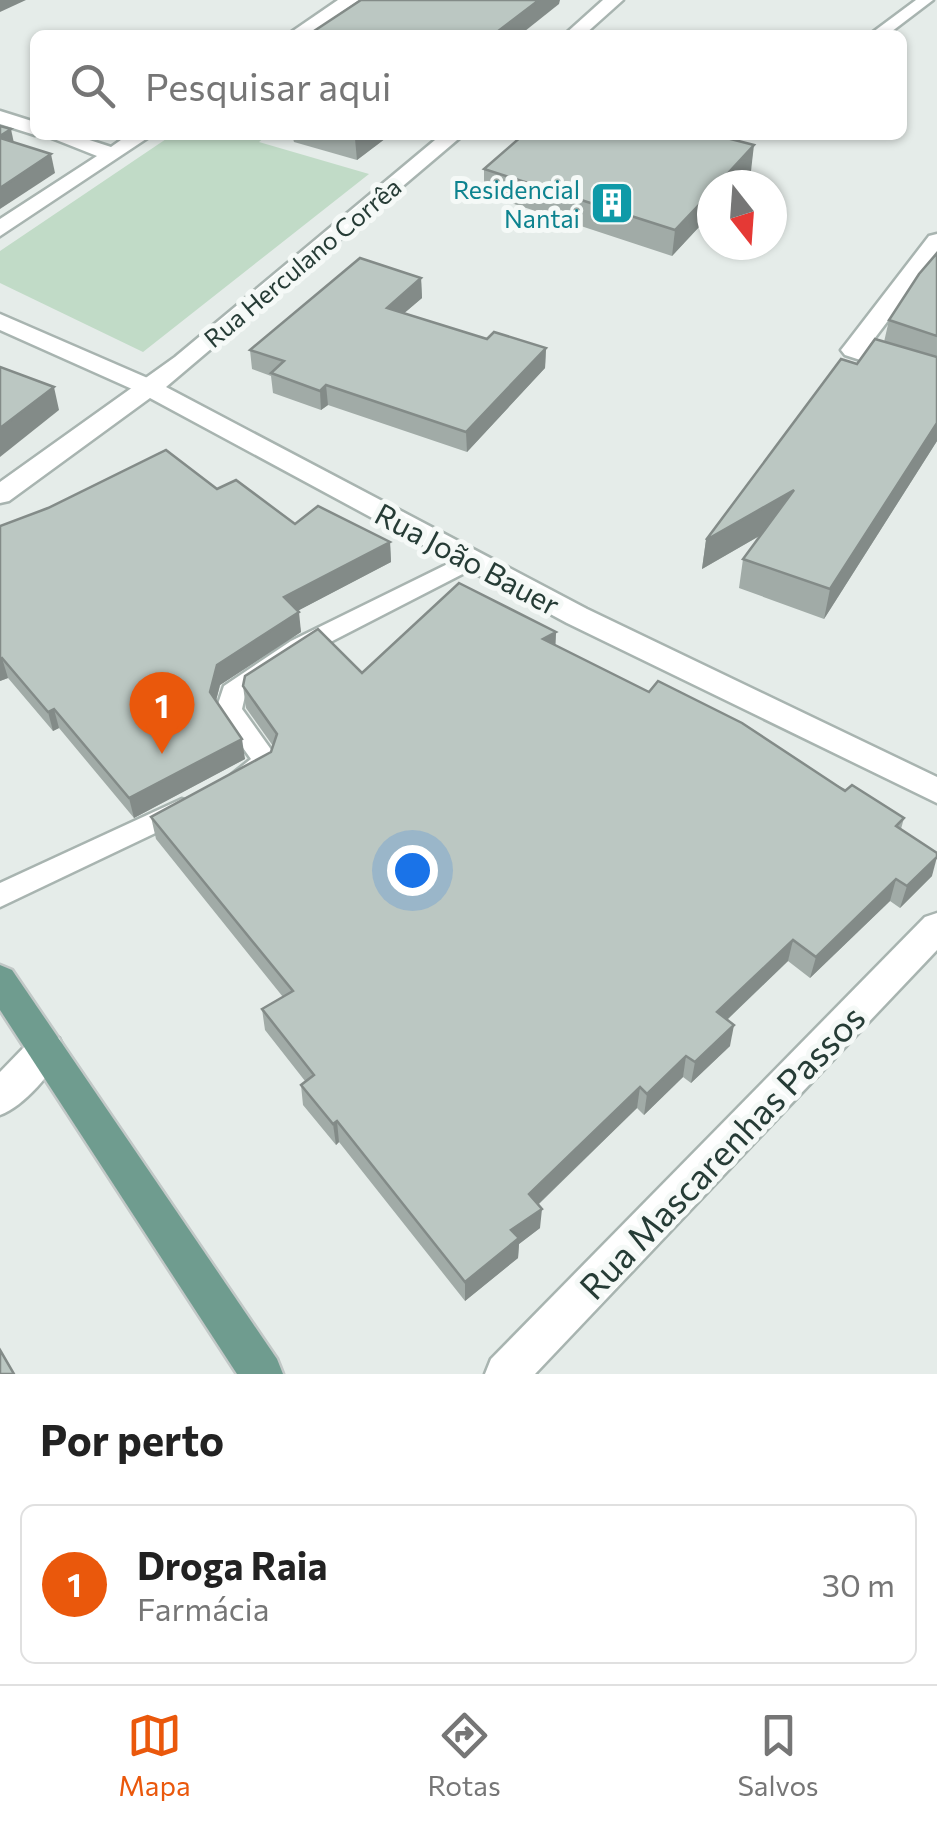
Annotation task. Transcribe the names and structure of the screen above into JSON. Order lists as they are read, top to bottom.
{
  "streets": {
    "street": ["Rua Herculano Corrêa", "Rua João Bauer", "Rua Mascarenhas Passos"]
  },
  "crossings": [
    ["Rua Herculano Corrêa", "Rua João Bauer"]
  ],
  "places": {
    "building": ["Residencial Nantai"]
  },
  "north": "bottom",
  "page": {
    "search": "Pesquisar aqui",
    "pins": "1",
    "heading": "Por perto",
    "list": [
      {
        "mark": "1",
        "name": "Droga Raia",
        "note": "Farmácia",
        "value": "30 m"
      }
    ],
    "nav": ["Mapa", "Rotas", "Salvos"]
  }
}
